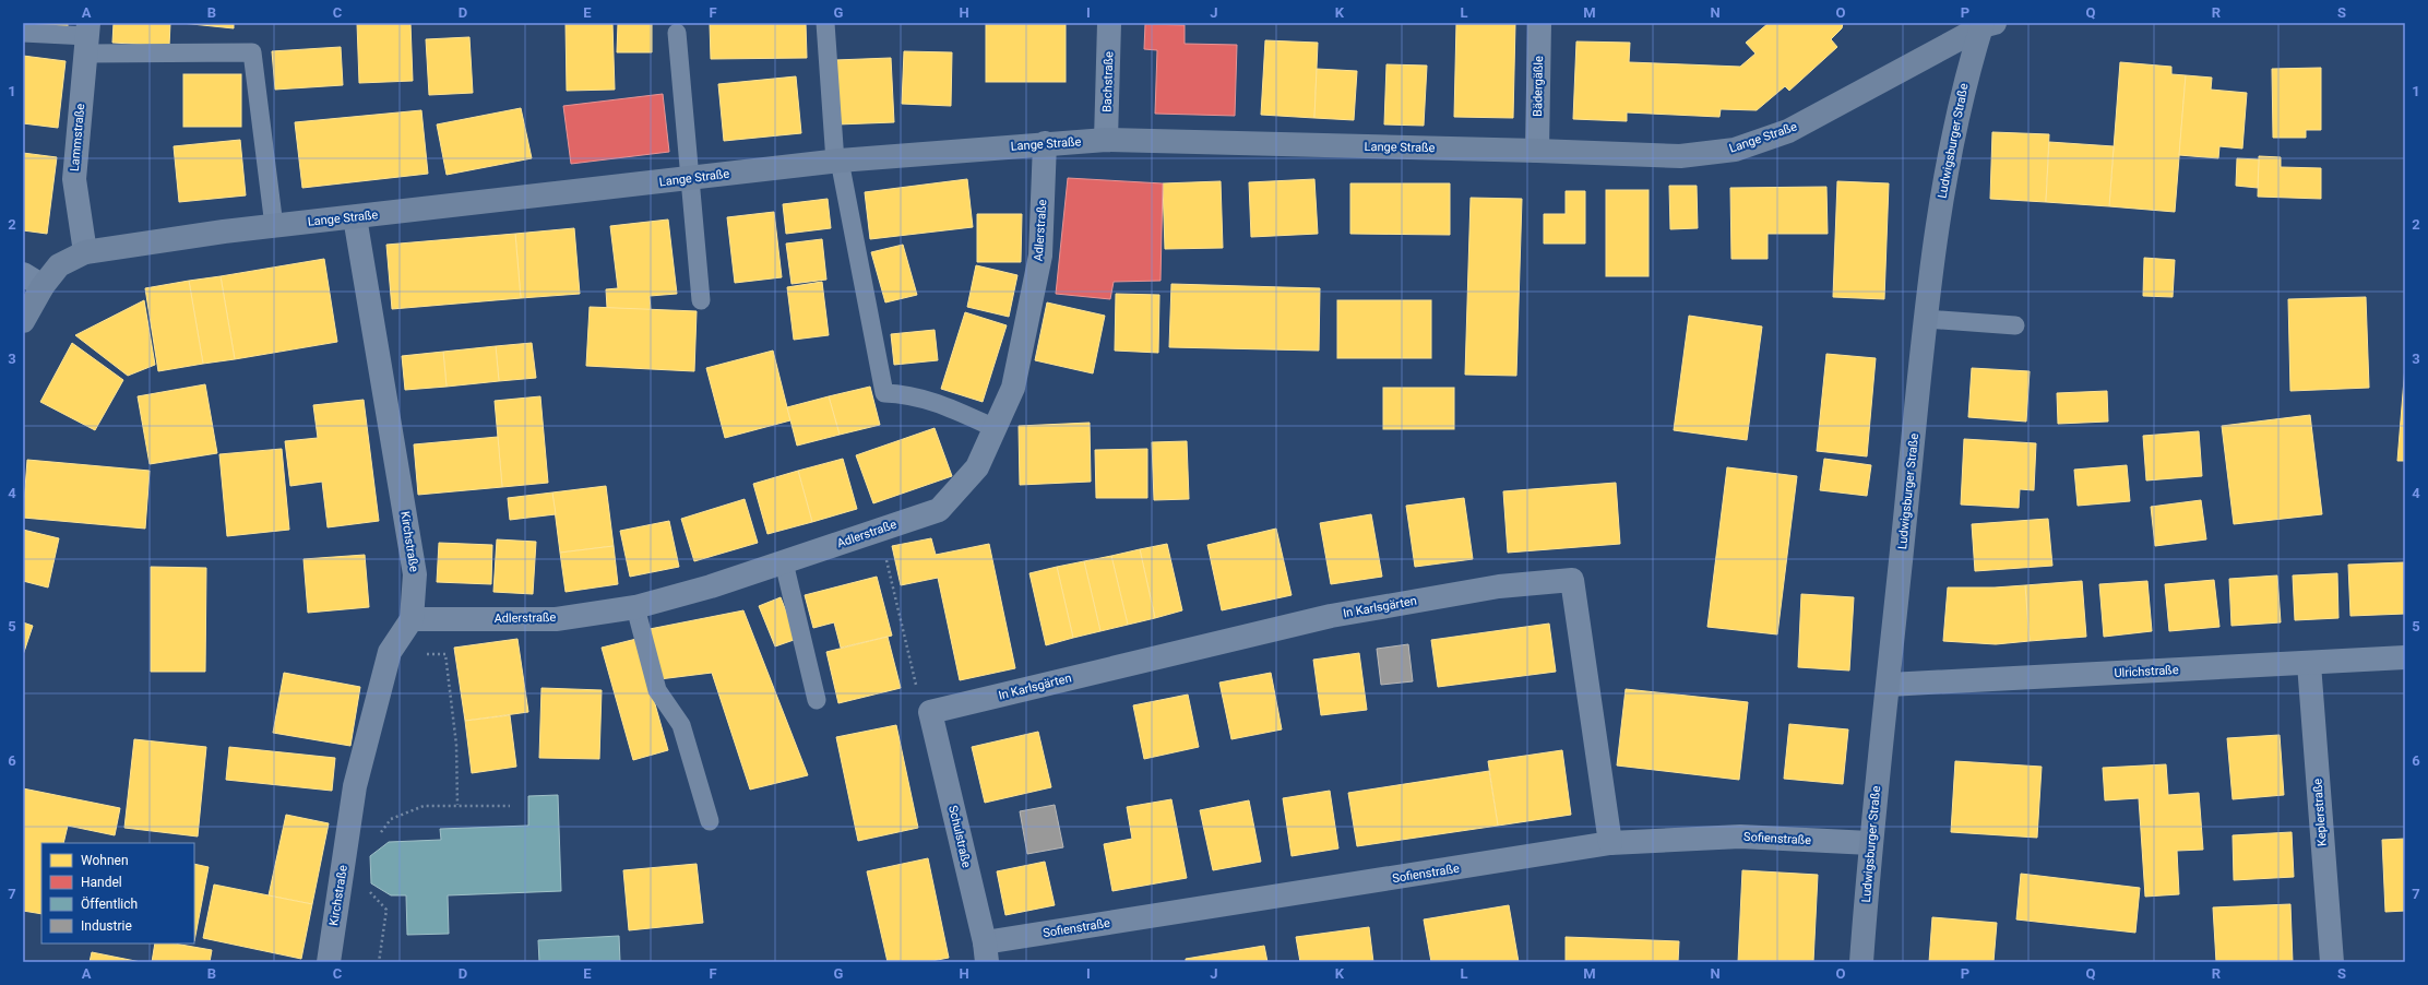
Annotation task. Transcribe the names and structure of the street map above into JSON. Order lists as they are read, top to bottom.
{
  "streets": {
    "main road": ["Lange Straße", "Ludwigsburger Straße"],
    "street": [
      "Bachstraße",
      "Bädergäßle",
      "Lammstraße",
      "Adlerstraße",
      "Kirchstraße",
      "In Karlsgärten",
      "Ulrichstraße",
      "Keplerstraße",
      "Schulstraße",
      "Sofienstraße"
    ]
  },
  "crossings": [
    ["Bachstraße", "Lange Straße"],
    ["Bädergäßle", "Lange Straße"],
    ["Lammstraße", "Lange Straße"],
    ["Lange Straße", "Ludwigsburger Straße"],
    ["Lange Straße", "Adlerstraße"],
    ["Lange Straße", "Kirchstraße"],
    ["Ludwigsburger Straße", "Ulrichstraße"],
    ["Ludwigsburger Straße", "Sofienstraße"],
    ["Adlerstraße", "Kirchstraße"],
    ["In Karlsgärten", "Schulstraße"],
    ["In Karlsgärten", "Sofienstraße"],
    ["Ulrichstraße", "Keplerstraße"],
    ["Schulstraße", "Sofienstraße"]
  ],
  "legend": [
    "Wohnen",
    "Handel",
    "Öffentlich",
    "Industrie"
  ],
  "grid": {
    "columns": [
      "A",
      "B",
      "C",
      "D",
      "E",
      "F",
      "G",
      "H",
      "I",
      "J",
      "K",
      "L",
      "M",
      "N",
      "O",
      "P",
      "Q",
      "R",
      "S"
    ],
    "rows": [
      "1",
      "2",
      "3",
      "4",
      "5",
      "6",
      "7"
    ]
  }
}
